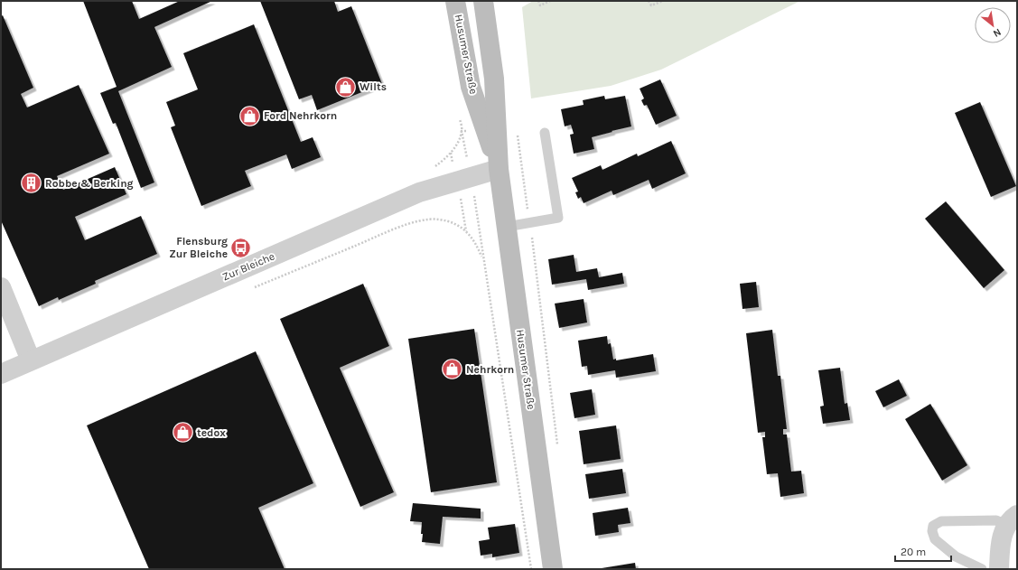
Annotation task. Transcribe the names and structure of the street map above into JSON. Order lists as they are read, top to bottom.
{
  "streets": {
    "main road": ["Husumer Straße"],
    "street": ["Zur Bleiche"]
  },
  "crossings": [
    ["Husumer Straße", "Zur Bleiche"]
  ],
  "places": {
    "shop": [
      "Wilts",
      "Ford Nehrkorn",
      "Nehrkorn",
      "tedox"
    ],
    "building": ["Robbe & Berking"],
    "bus stop": ["Flensburg Zur Bleiche"]
  },
  "scale_bar": "20 m",
  "north": "bottom right"
}
